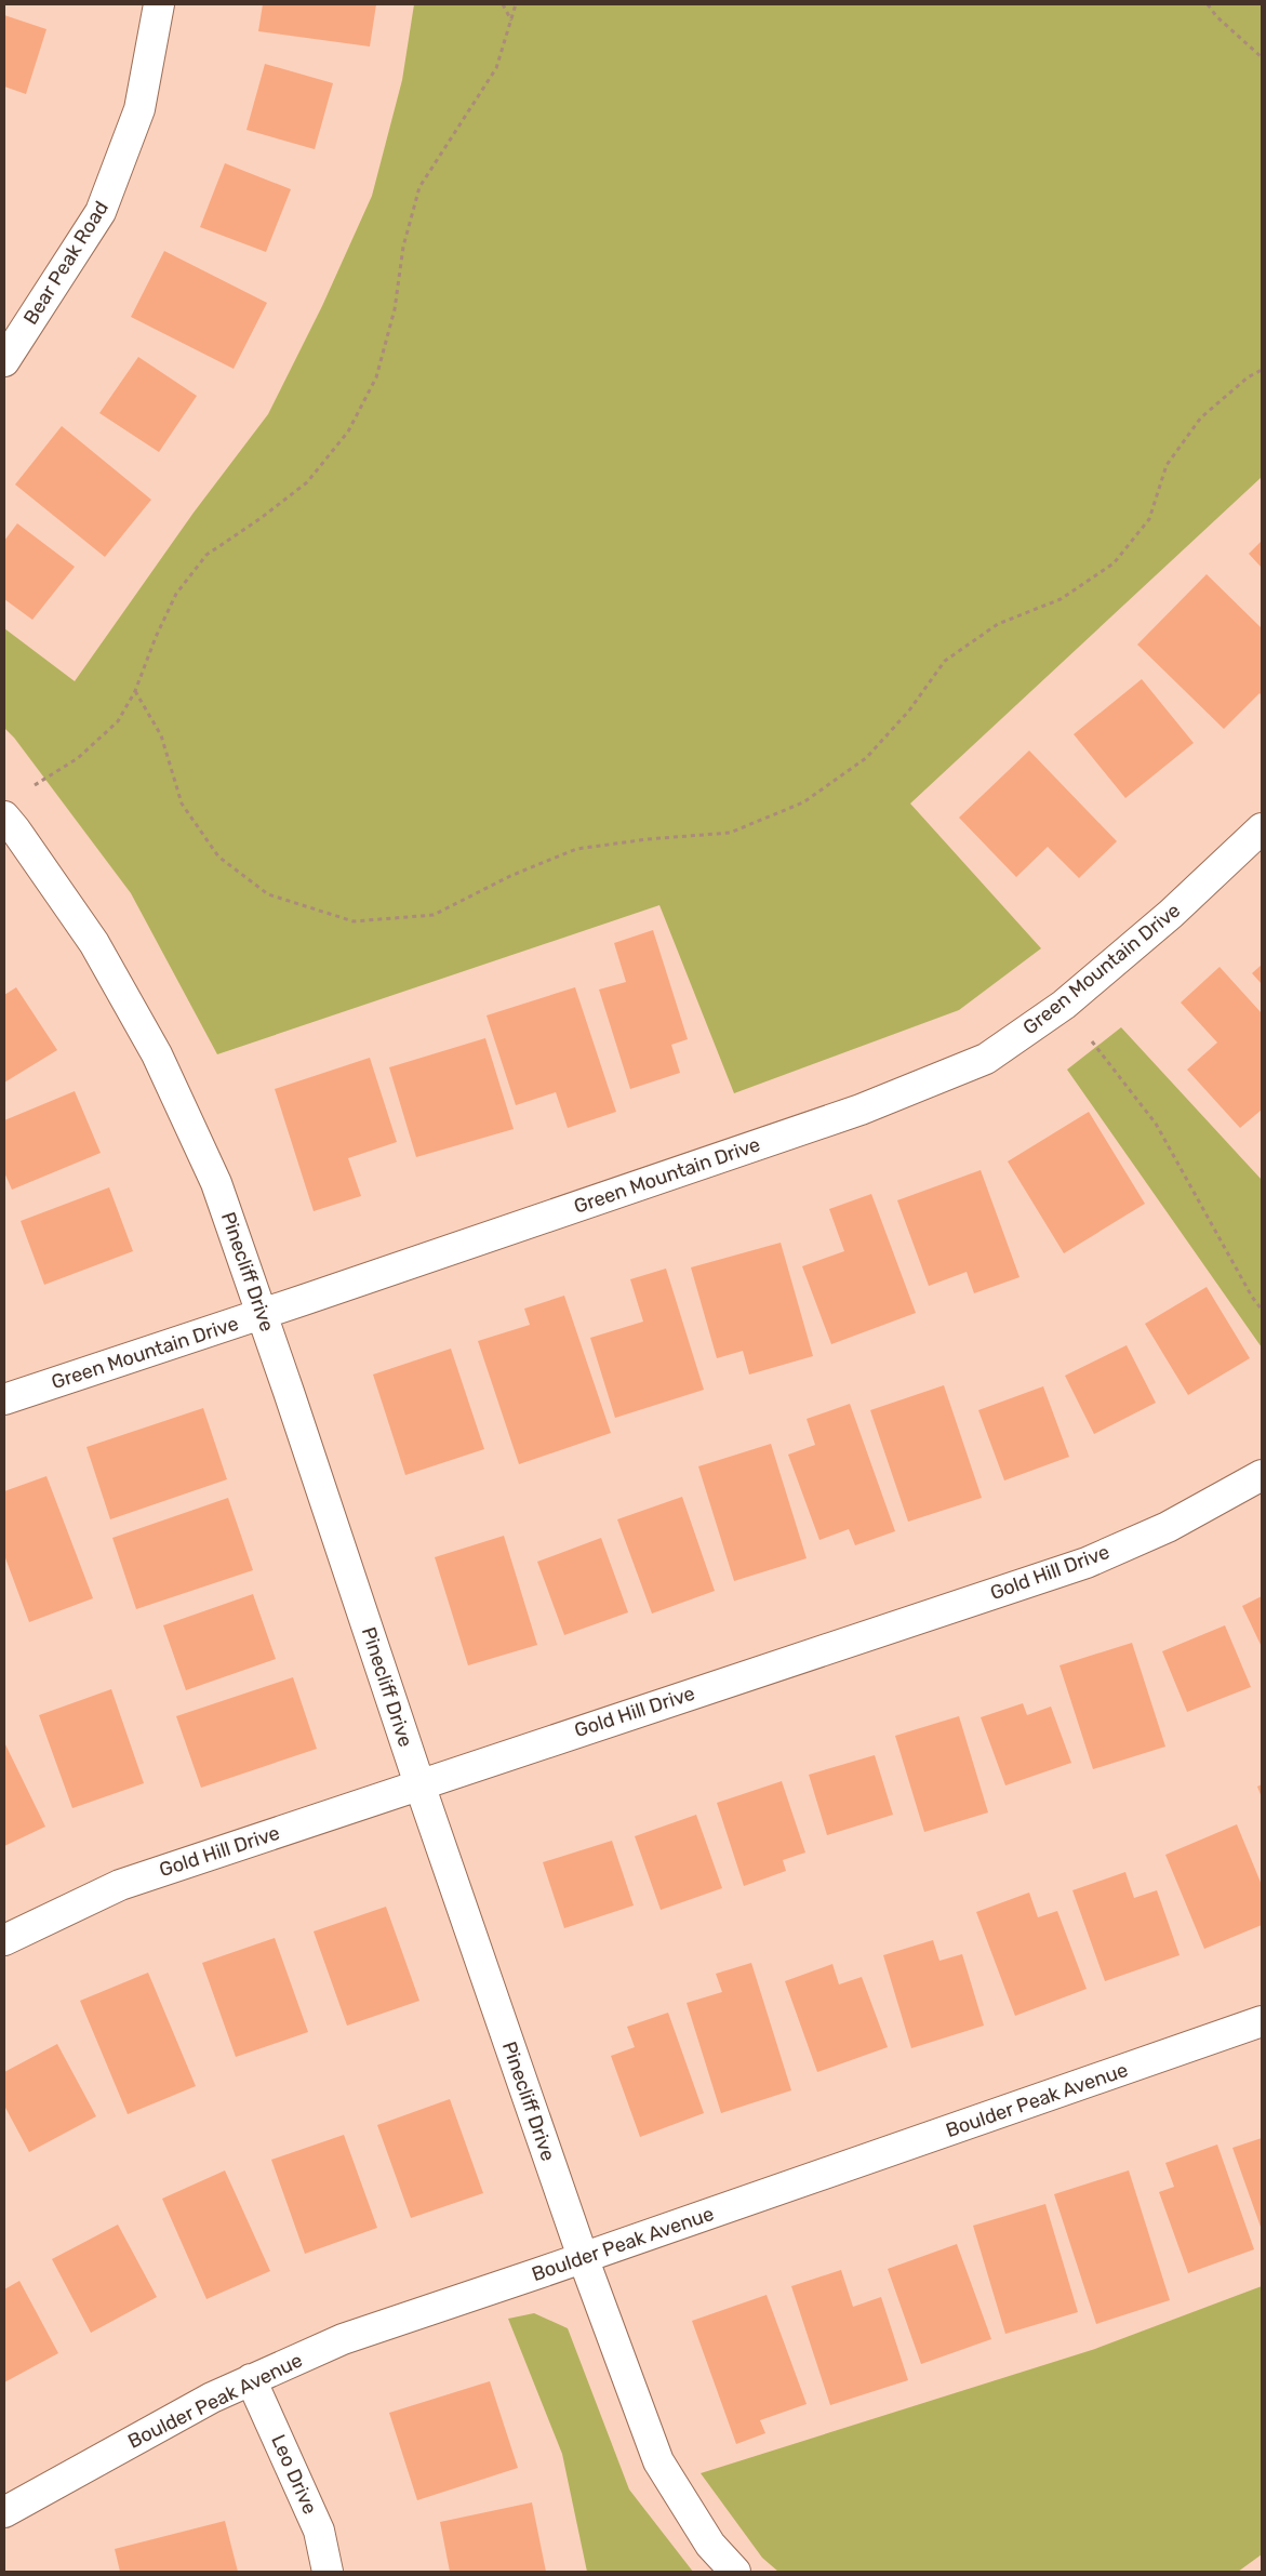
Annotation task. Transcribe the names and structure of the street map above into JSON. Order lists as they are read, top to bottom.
{
  "streets": {
    "street": [
      "Bear Peak Road",
      "Green Mountain Drive",
      "Pinecliff Drive",
      "Gold Hill Drive",
      "Boulder Peak Avenue",
      "Leo Drive"
    ]
  },
  "crossings": [
    ["Green Mountain Drive", "Pinecliff Drive"],
    ["Pinecliff Drive", "Gold Hill Drive"],
    ["Pinecliff Drive", "Boulder Peak Avenue"],
    ["Boulder Peak Avenue", "Leo Drive"]
  ]
}
